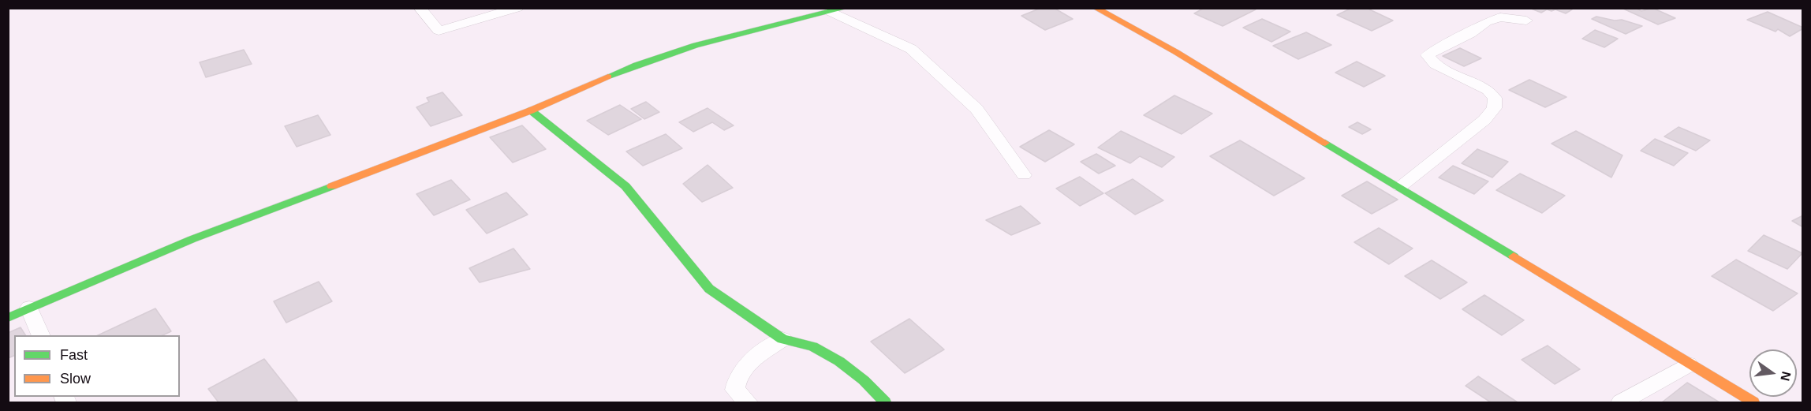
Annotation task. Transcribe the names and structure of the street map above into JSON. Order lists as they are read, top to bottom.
{
  "legend": ["Fast", "Slow"],
  "north": "right"
}
